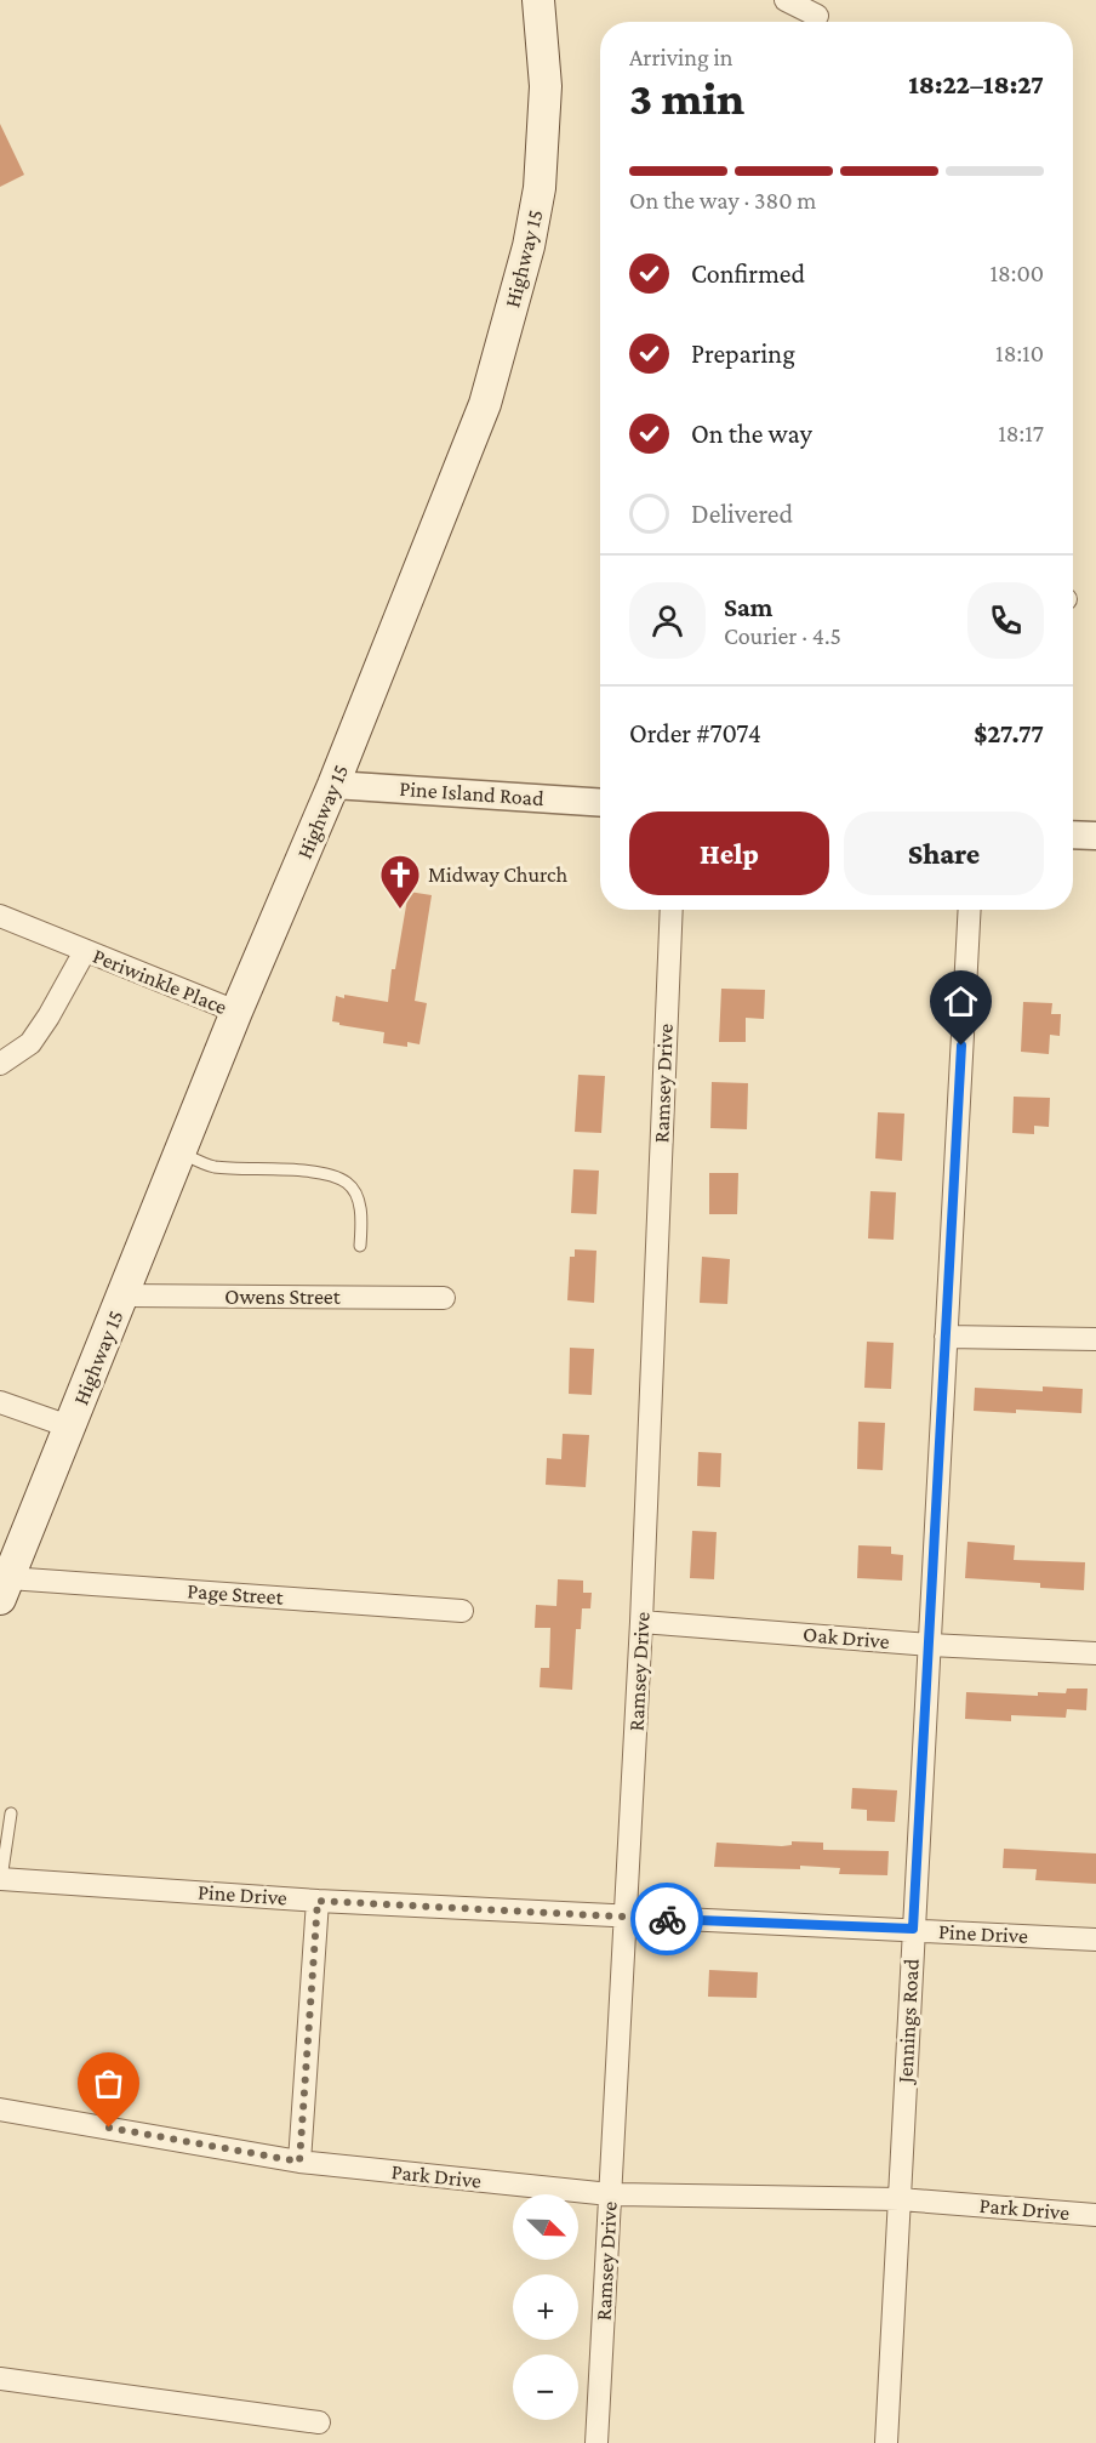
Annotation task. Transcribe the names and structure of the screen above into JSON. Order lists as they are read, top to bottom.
{
  "streets": {
    "main road": ["Highway 15"],
    "street": [
      "Pine Island Road",
      "Periwinkle Place",
      "Ramsey Drive",
      "Owens Street",
      "Page Street",
      "Oak Drive",
      "Pine Drive",
      "Jennings Road",
      "Park Drive"
    ]
  },
  "crossings": [
    ["Highway 15", "Pine Island Road"],
    ["Highway 15", "Periwinkle Place"],
    ["Highway 15", "Owens Street"],
    ["Highway 15", "Page Street"],
    ["Ramsey Drive", "Oak Drive"],
    ["Ramsey Drive", "Pine Drive"],
    ["Ramsey Drive", "Park Drive"],
    ["Oak Drive", "Jennings Road"],
    ["Pine Drive", "Jennings Road"],
    ["Jennings Road", "Park Drive"]
  ],
  "places": {
    "church": ["Midway Church"]
  },
  "north": "bottom right",
  "page": {
    "heading": ["3 min", "Arriving in", "18:22–18:27"],
    "panel": [
      "Sam",
      "Courier · 4.5",
      "Order #7074",
      "$27.77"
    ],
    "bar": "On the way · 380 m",
    "list": [
      ["Confirmed", "18:00"],
      ["Preparing", "18:10"],
      ["On the way", "18:17"],
      "Delivered"
    ],
    "buttons": ["Help", "Share"],
    "map_buttons": ["+", "−"]
  }
}
